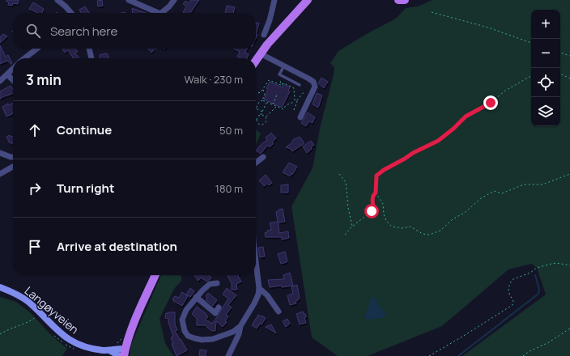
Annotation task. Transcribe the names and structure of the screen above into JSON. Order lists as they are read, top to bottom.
{
  "streets": {
    "main road": ["Langøyveien"]
  },
  "page": {
    "map_buttons": ["+", "−"],
    "search": "Search here",
    "heading": ["3 min", "Walk · 230 m"],
    "list": [
      ["Continue", "50 m"],
      ["Turn right", "180 m"],
      "Arrive at destination"
    ]
  }
}
